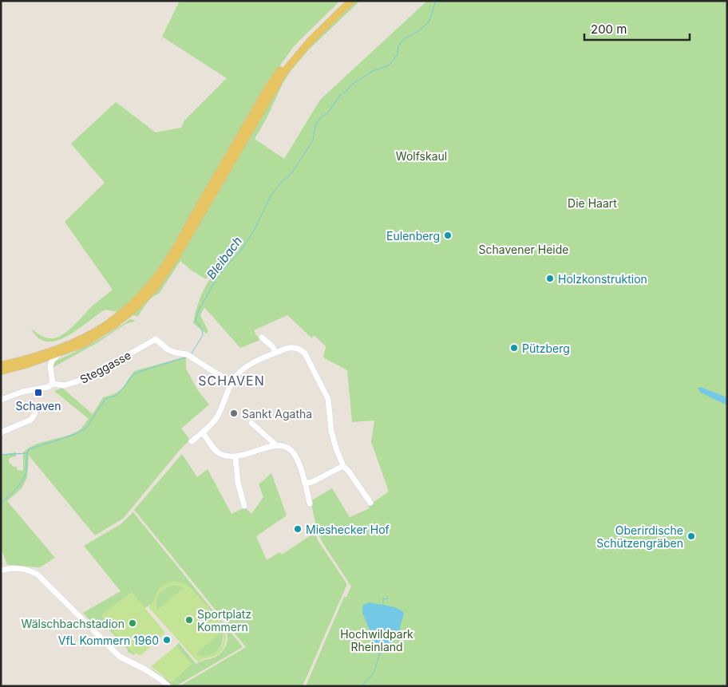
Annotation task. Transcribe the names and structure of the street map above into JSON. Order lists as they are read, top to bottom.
{
  "streets": {
    "street": ["Steggasse"]
  },
  "districts": ["SCHAVEN"],
  "water": ["Bleibach"],
  "parks": [
    "Wolfskaul",
    "Die Haart",
    "Schavener Heide",
    "Hochwildpark Rheinland"
  ],
  "places": {
    "other": [
      "Eulenberg",
      "Holzkonstruktion",
      "Pützberg",
      "Sankt Agatha",
      "Mieshecker Hof",
      "Oberirdische Schützengräben",
      "Sportplatz Kommern",
      "Wälschbachstadion",
      "VfL Kommern 1960"
    ],
    "transit": ["Schaven"]
  },
  "scale_bar": "200 m"
}
